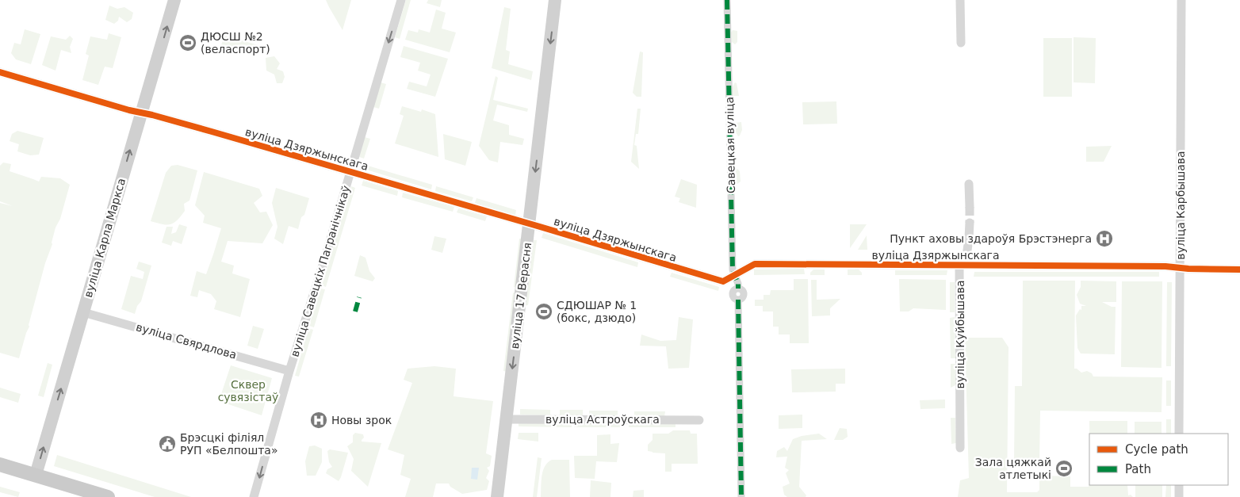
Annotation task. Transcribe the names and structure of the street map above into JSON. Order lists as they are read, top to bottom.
{
  "streets": {
    "main road": ["вуліца Карла Маркса", "вуліца 17 Верасня"],
    "street": [
      "Савецкая вуліца",
      "вуліца Дзяржынскага",
      "вуліца Карбышава",
      "вуліца Савецкіх Пагранічнікаў",
      "вуліца Куйбышава",
      "вуліца Свярдлова",
      "вуліца Астроўскага"
    ]
  },
  "crossings": [
    ["Савецкая вуліца", "вуліца Дзяржынскага"],
    ["вуліца Дзяржынскага", "вуліца Карбышава"],
    ["вуліца Дзяржынскага", "вуліца Карла Маркса"],
    ["вуліца Дзяржынскага", "вуліца Савецкіх Пагранічнікаў"],
    ["вуліца Дзяржынскага", "вуліца 17 Верасня"],
    ["вуліца Дзяржынскага", "вуліца Куйбышава"],
    ["вуліца Карла Маркса", "вуліца Свярдлова"],
    ["вуліца Савецкіх Пагранічнікаў", "вуліца Свярдлова"],
    ["вуліца 17 Верасня", "вуліца Астроўскага"]
  ],
  "one_way": ["вуліца Карла Маркса", "вуліца Савецкіх Пагранічнікаў", "вуліца 17 Верасня"],
  "parks": ["Сквер сувязістаў"],
  "places": {
    "sports": ["ДЮСШ №2 (веласпорт)", "СДЮШАР № 1 (бокс, дзюдо)", "Зала цяжкай атлетыкі"],
    "hospital": ["Пункт аховы здароўя Брэстэнерга", "Новы зрок"],
    "public building": ["Брэсцкі філіял РУП «Белпошта»"]
  },
  "legend": ["Cycle path", "Path"]
}
